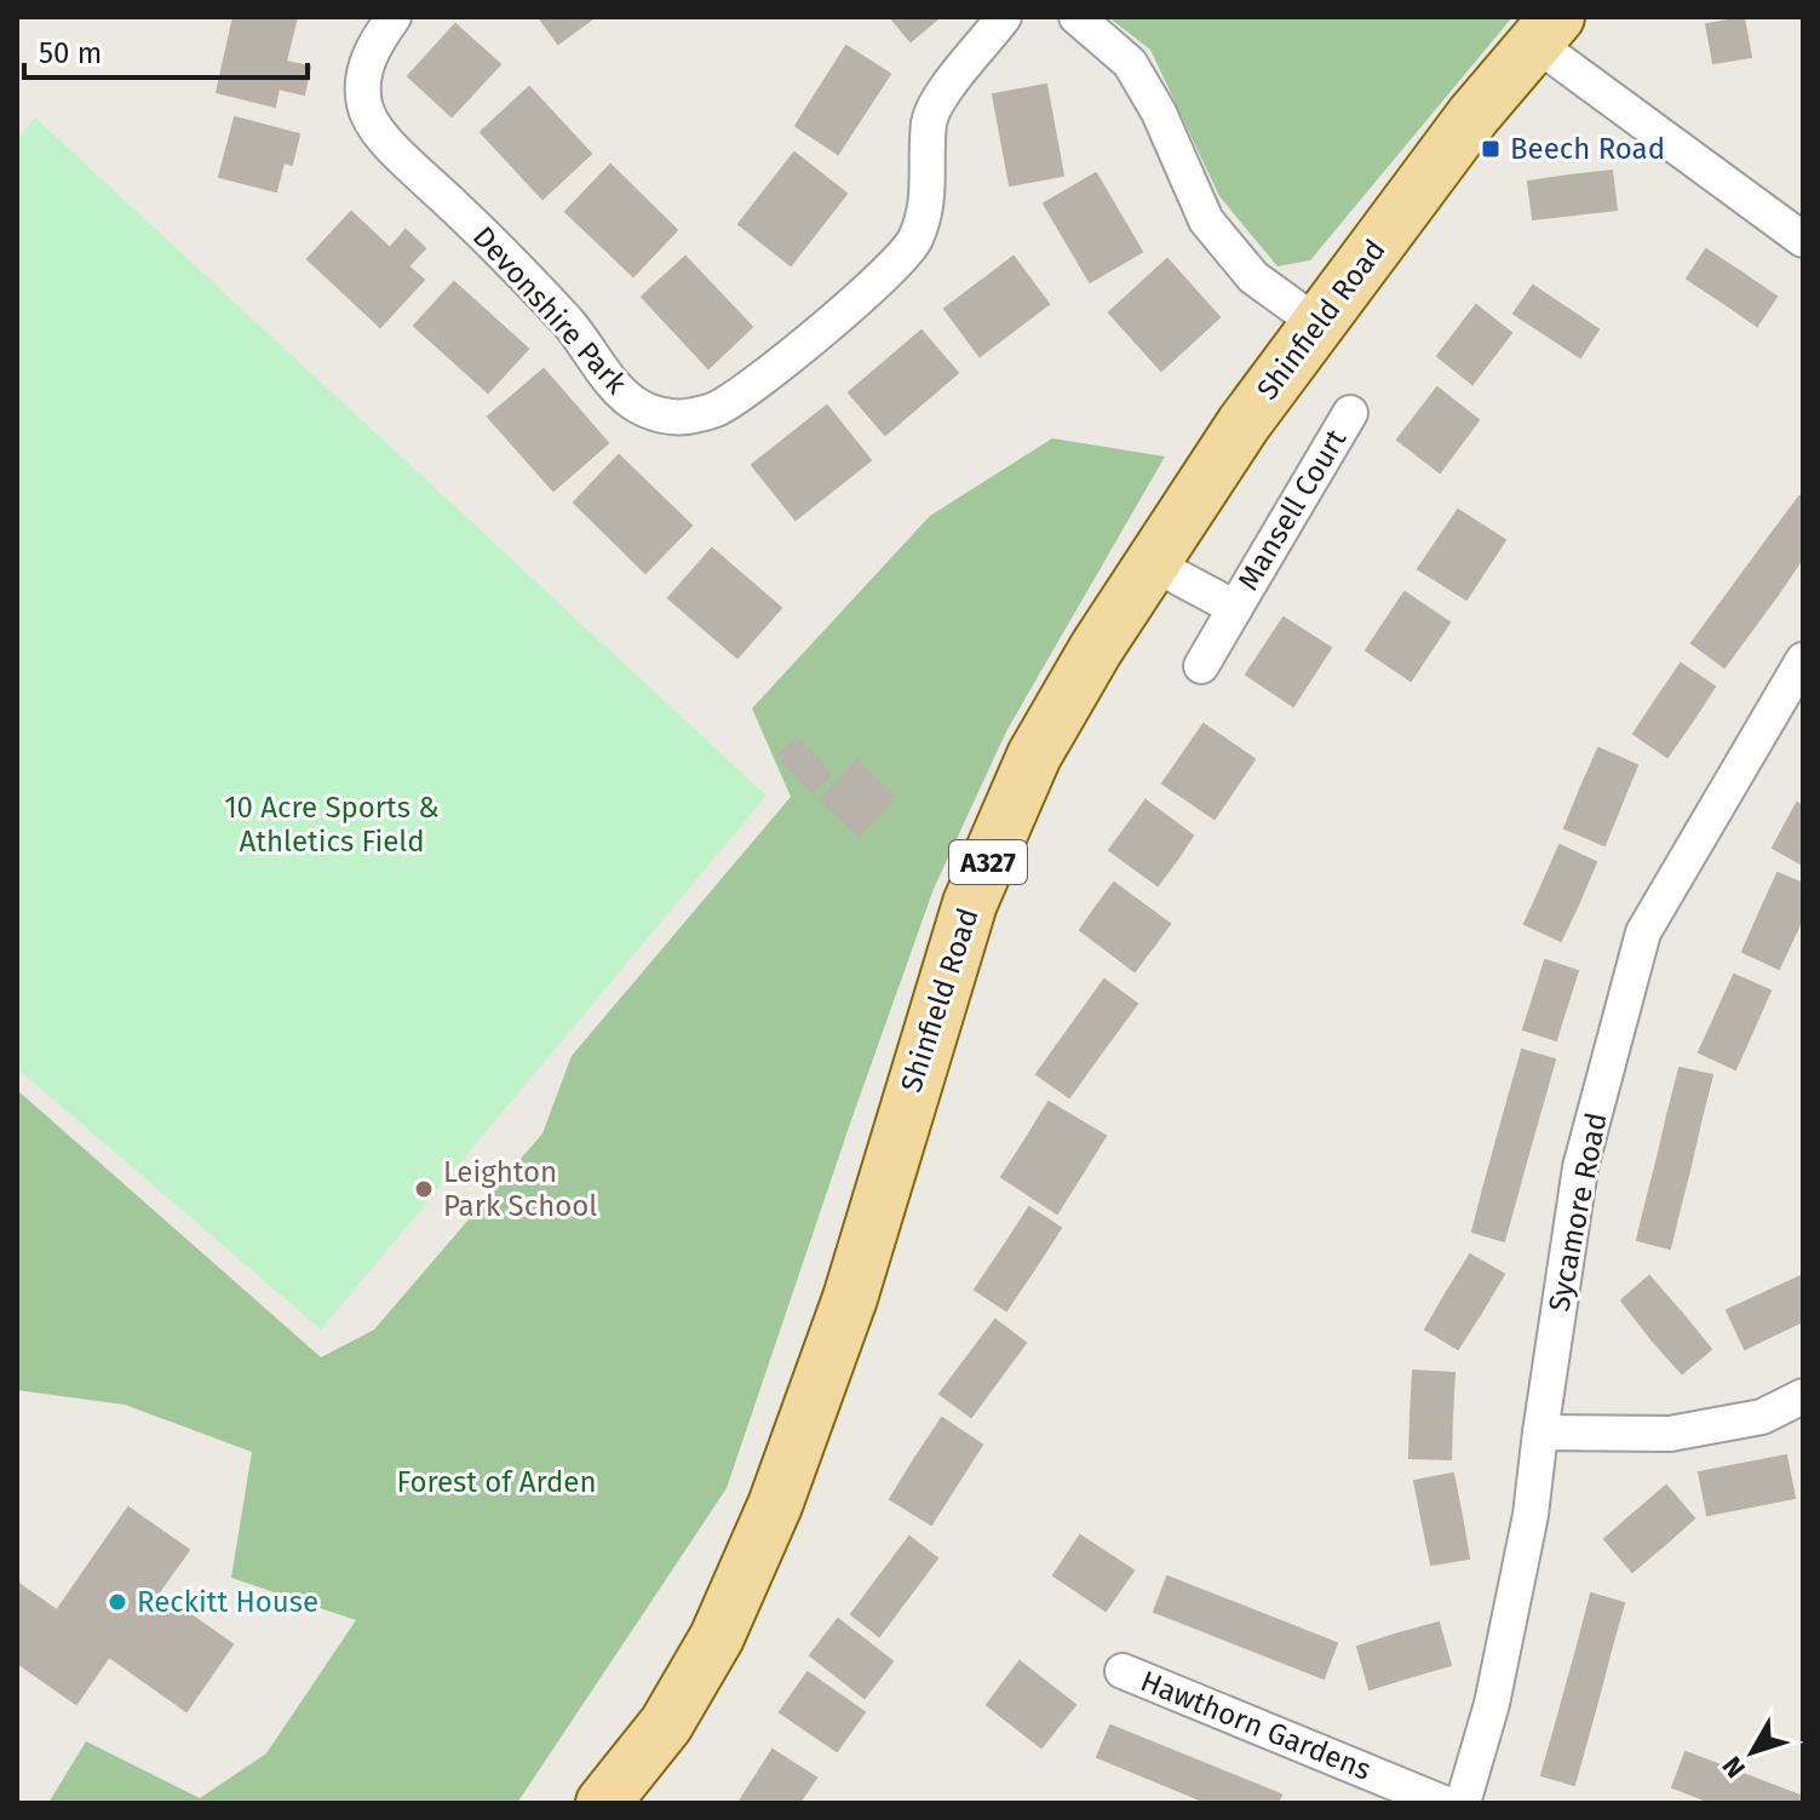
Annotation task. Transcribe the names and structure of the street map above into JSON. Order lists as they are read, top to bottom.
{
  "streets": {
    "main road": ["Shinfield Road", "A327"],
    "street": [
      "Devonshire Park",
      "Mansell Court",
      "Sycamore Road",
      "Hawthorn Gardens"
    ]
  },
  "crossings": [
    ["Shinfield Road", "Mansell Court"]
  ],
  "parks": ["10 Acre Sports & Athletics Field", "Forest of Arden"],
  "places": {
    "transit": ["Beech Road"],
    "other": ["Leighton Park School", "Reckitt House"]
  },
  "scale_bar": "50 m",
  "north": "bottom left"
}
